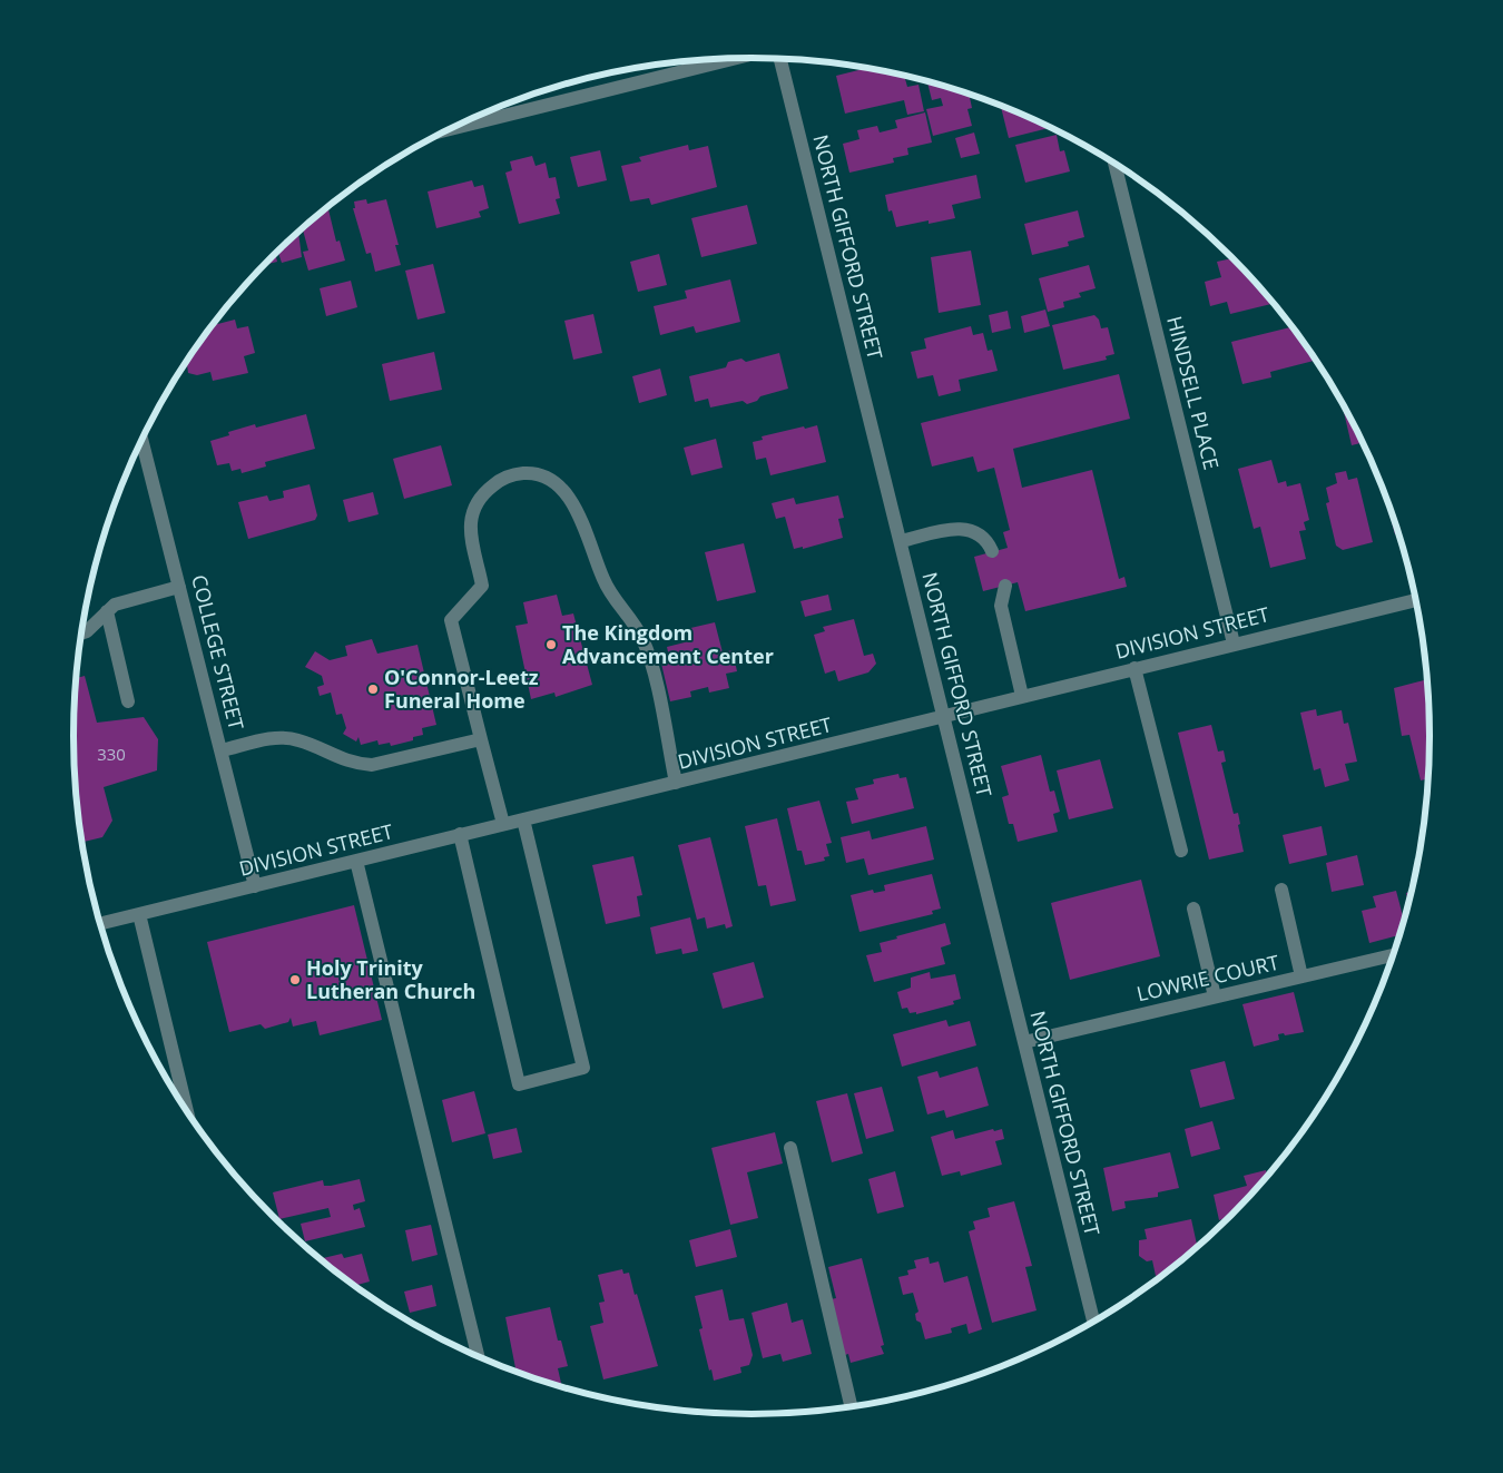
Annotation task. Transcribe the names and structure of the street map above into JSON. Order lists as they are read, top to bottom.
{
  "streets": {
    "street": [
      "NORTH GIFFORD STREET",
      "HINDSELL PLACE",
      "DIVISION STREET",
      "COLLEGE STREET",
      "LOWRIE COURT"
    ]
  },
  "crossings": [
    ["NORTH GIFFORD STREET", "DIVISION STREET"],
    ["NORTH GIFFORD STREET", "LOWRIE COURT"],
    ["HINDSELL PLACE", "DIVISION STREET"],
    ["DIVISION STREET", "COLLEGE STREET"]
  ],
  "places": ["The Kingdom Advancement Center", "O'Connor-Leetz Funeral Home", "Holy Trinity Lutheran Church"],
  "house_numbers": ["330"]
}
